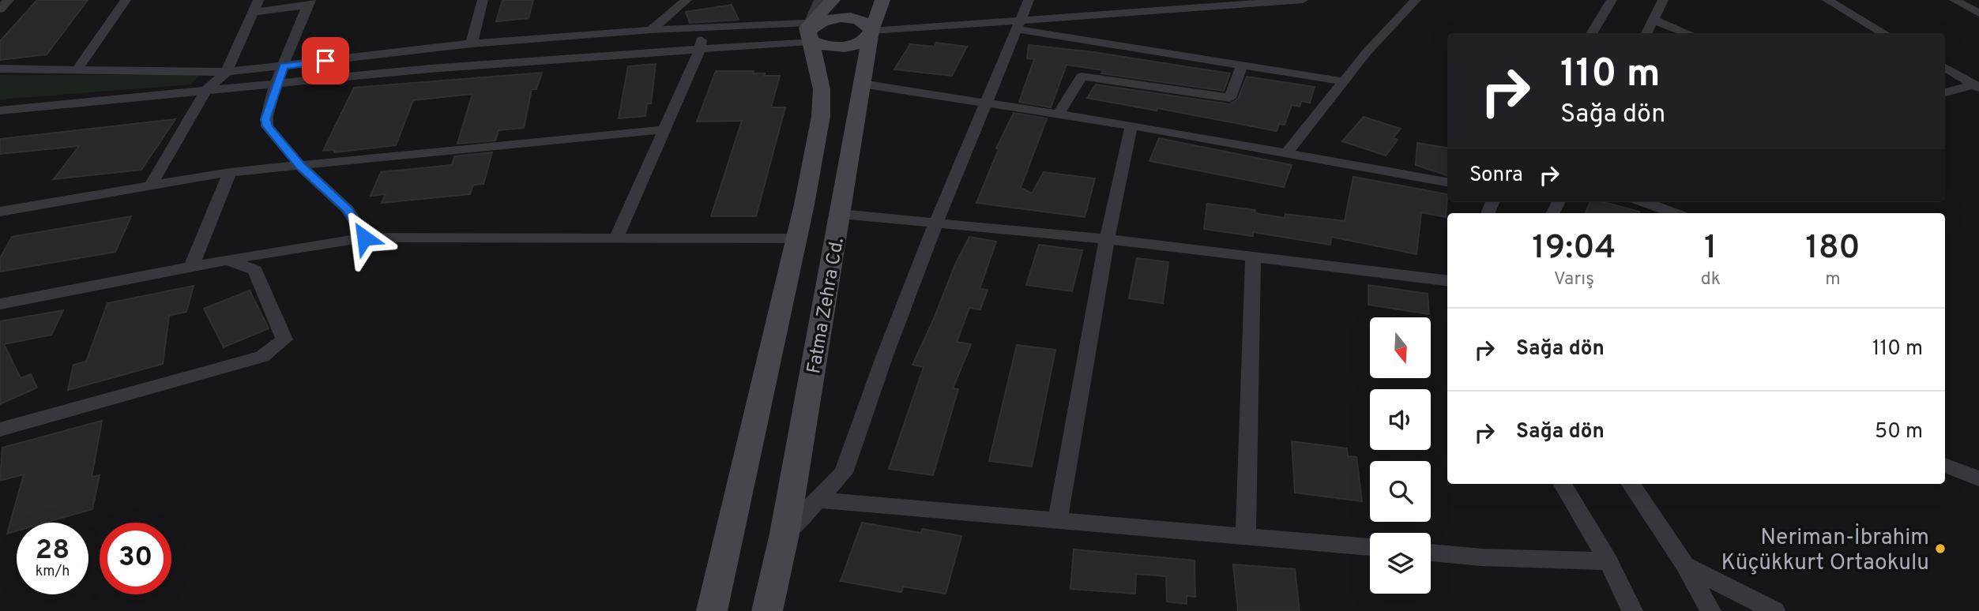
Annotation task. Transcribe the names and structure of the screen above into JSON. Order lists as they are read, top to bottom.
{
  "streets": {
    "main road": ["Fatma Zehra Cd."]
  },
  "places": ["Neriman-İbrahim Küçükkurt Ortaokulu"],
  "north": "bottom",
  "page": {
    "turn": ["110 m", "Sağa dön"],
    "then": "Sonra",
    "eta": [
      "19:04",
      "Varış",
      "1",
      "dk",
      "180",
      "m"
    ],
    "list": [
      {
        "name": "Sağa dön",
        "value": "110 m"
      },
      {
        "name": "Sağa dön",
        "value": "50 m"
      }
    ],
    "speed": "28 km/h",
    "limit": "30"
  }
}
